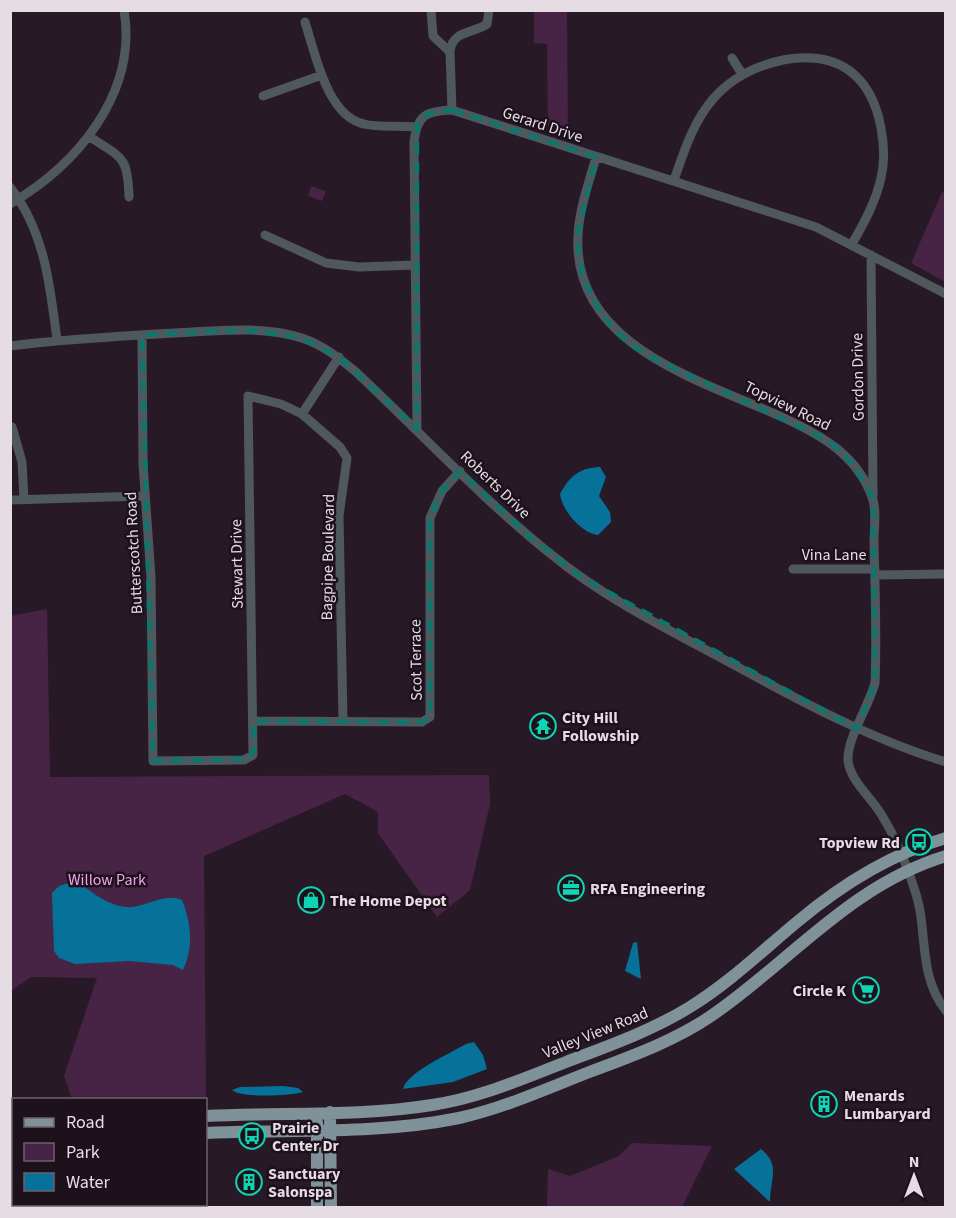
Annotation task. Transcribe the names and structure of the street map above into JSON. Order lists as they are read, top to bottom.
{
  "streets": {
    "main road": ["Valley View Road"],
    "street": [
      "Gerard Drive",
      "Gordon Drive",
      "Topview Road",
      "Roberts Drive",
      "Butterscotch Road",
      "Vina Lane",
      "Bagpipe Boulevard",
      "Stewart Drive",
      "Scot Terrace"
    ]
  },
  "crossings": [
    ["Gerard Drive", "Gordon Drive"],
    ["Gerard Drive", "Topview Road"],
    ["Gordon Drive", "Topview Road"],
    ["Topview Road", "Roberts Drive"],
    ["Topview Road", "Vina Lane"],
    ["Topview Road", "Valley View Road"],
    ["Roberts Drive", "Butterscotch Road"],
    ["Roberts Drive", "Scot Terrace"],
    ["Butterscotch Road", "Stewart Drive"],
    ["Bagpipe Boulevard", "Stewart Drive"],
    ["Bagpipe Boulevard", "Scot Terrace"],
    ["Stewart Drive", "Scot Terrace"]
  ],
  "parks": ["Willow Park"],
  "places": {
    "temple": ["City Hill Followship"],
    "bus stop": ["Topview Rd", "Prairie Center Dr"],
    "office": ["RFA Engineering"],
    "shop": ["The Home Depot"],
    "supermarket": ["Circle K"],
    "building": ["Menards Lumbaryard", "Sanctuary Salonspa"]
  },
  "legend": ["Road", "Park", "Water"],
  "north": "top"
}
